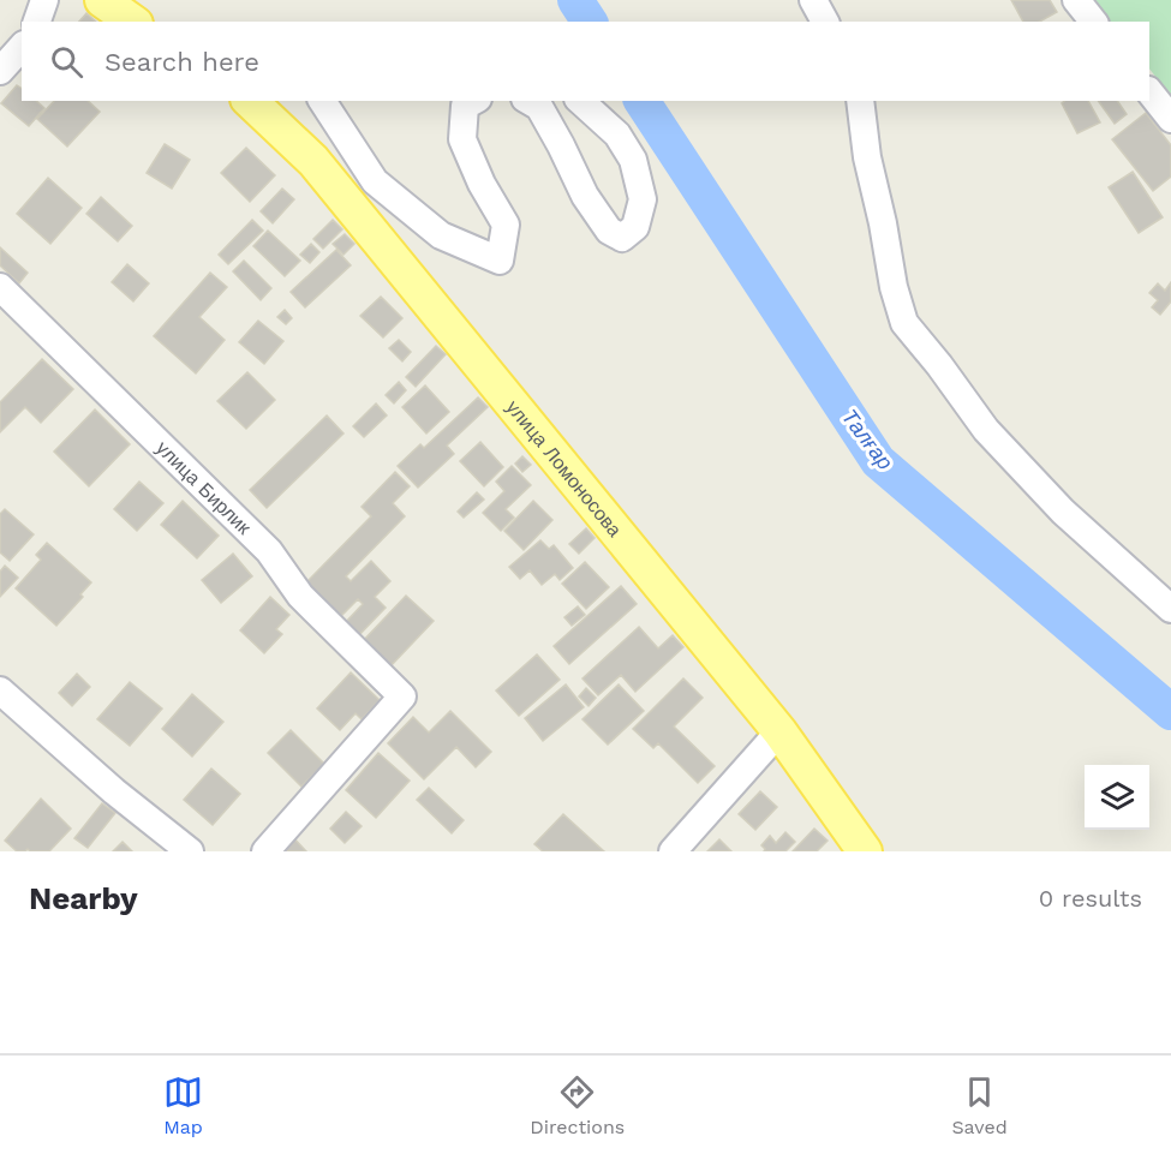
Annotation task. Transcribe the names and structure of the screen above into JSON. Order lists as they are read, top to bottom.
{
  "streets": {
    "main road": ["улица Ломоносова"],
    "street": ["улица Бирлик"]
  },
  "water": ["Талғар"],
  "page": {
    "search": "Search here",
    "heading": ["Nearby", "0 results"],
    "nav": ["Map", "Directions", "Saved"]
  }
}
